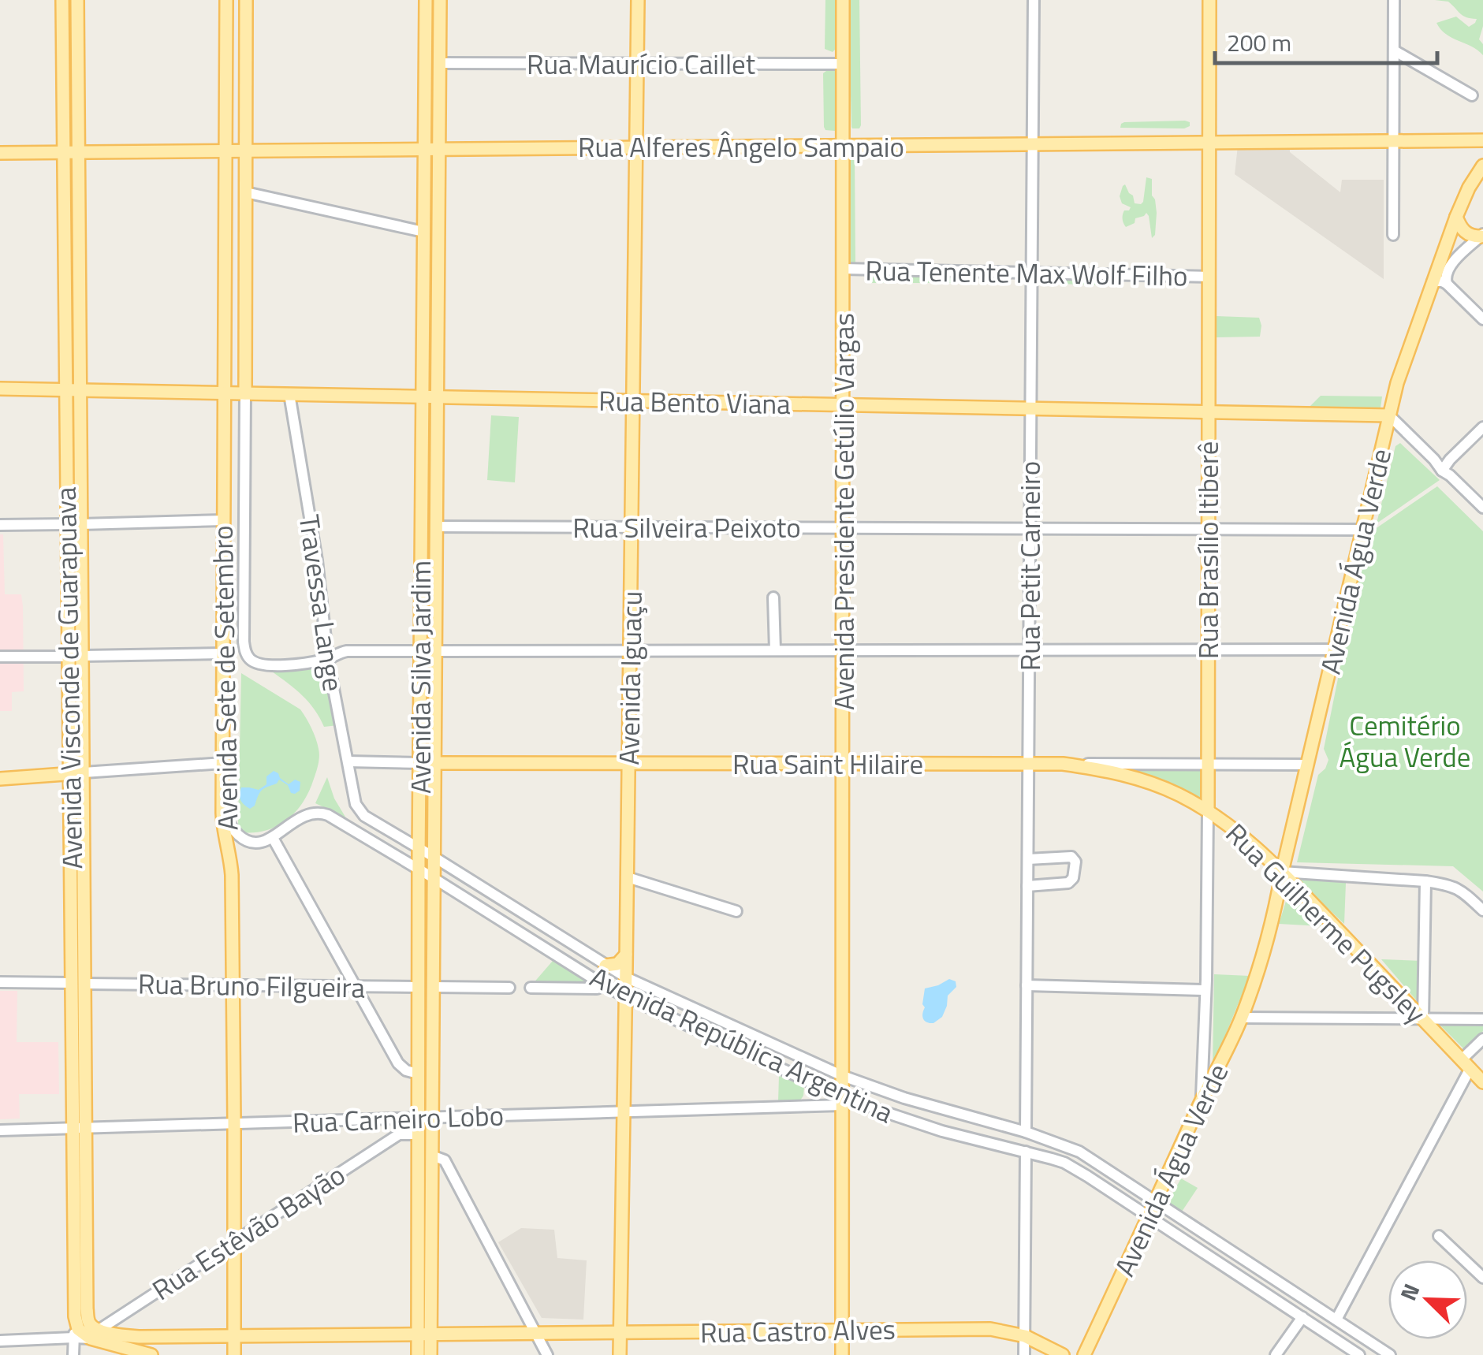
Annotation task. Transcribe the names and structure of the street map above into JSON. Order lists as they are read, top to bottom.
{
  "streets": {
    "main road": [
      "Rua Alferes Ângelo Sampaio",
      "Rua Bento Viana",
      "Avenida Presidente Getúlio Vargas",
      "Rua Brasílio Itiberê",
      "Avenida Água Verde",
      "Avenida Silva Jardim",
      "Avenida Visconde de Guarapuava",
      "Avenida Sete de Setembro",
      "Avenida Iguaçu",
      "Rua Saint Hilaire",
      "Rua Guilherme Pugsley",
      "Rua Castro Alves"
    ],
    "street": [
      "Rua Maurício Caillet",
      "Rua Tenente Max Wolf Filho",
      "Rua Silveira Peixoto",
      "Rua Petit Carneiro",
      "Travessa Lange",
      "Rua Bruno Filgueira",
      "Avenida República Argentina",
      "Rua Carneiro Lobo",
      "Rua Estêvão Bayão"
    ]
  },
  "crossings": [
    ["Rua Maurício Caillet", "Avenida Presidente Getúlio Vargas"],
    ["Rua Maurício Caillet", "Avenida Silva Jardim"],
    ["Rua Maurício Caillet", "Avenida Iguaçu"],
    ["Rua Alferes Ângelo Sampaio", "Avenida Presidente Getúlio Vargas"],
    ["Rua Alferes Ângelo Sampaio", "Rua Brasílio Itiberê"],
    ["Rua Alferes Ângelo Sampaio", "Rua Petit Carneiro"],
    ["Rua Alferes Ângelo Sampaio", "Avenida Silva Jardim"],
    ["Rua Alferes Ângelo Sampaio", "Avenida Visconde de Guarapuava"],
    ["Rua Alferes Ângelo Sampaio", "Avenida Sete de Setembro"],
    ["Rua Alferes Ângelo Sampaio", "Avenida Iguaçu"],
    ["Rua Tenente Max Wolf Filho", "Avenida Presidente Getúlio Vargas"],
    ["Rua Tenente Max Wolf Filho", "Rua Brasílio Itiberê"],
    ["Rua Tenente Max Wolf Filho", "Rua Petit Carneiro"],
    ["Rua Bento Viana", "Avenida Presidente Getúlio Vargas"],
    ["Rua Bento Viana", "Rua Brasílio Itiberê"],
    ["Rua Bento Viana", "Avenida Água Verde"],
    ["Rua Bento Viana", "Rua Petit Carneiro"],
    ["Rua Bento Viana", "Travessa Lange"],
    ["Rua Bento Viana", "Avenida Silva Jardim"],
    ["Rua Bento Viana", "Avenida Visconde de Guarapuava"],
    ["Rua Bento Viana", "Avenida Sete de Setembro"],
    ["Rua Bento Viana", "Avenida Iguaçu"],
    ["Avenida Presidente Getúlio Vargas", "Rua Silveira Peixoto"],
    ["Avenida Presidente Getúlio Vargas", "Rua Saint Hilaire"],
    ["Avenida Presidente Getúlio Vargas", "Avenida República Argentina"],
    ["Avenida Presidente Getúlio Vargas", "Rua Carneiro Lobo"],
    ["Avenida Presidente Getúlio Vargas", "Rua Castro Alves"],
    ["Rua Silveira Peixoto", "Rua Brasílio Itiberê"],
    ["Rua Silveira Peixoto", "Avenida Água Verde"],
    ["Rua Silveira Peixoto", "Rua Petit Carneiro"],
    ["Rua Silveira Peixoto", "Avenida Silva Jardim"],
    ["Rua Silveira Peixoto", "Avenida Iguaçu"],
    ["Rua Brasílio Itiberê", "Avenida Água Verde"],
    ["Rua Brasílio Itiberê", "Rua Saint Hilaire"],
    ["Rua Brasílio Itiberê", "Rua Guilherme Pugsley"],
    ["Avenida Água Verde", "Rua Saint Hilaire"],
    ["Avenida Água Verde", "Rua Guilherme Pugsley"],
    ["Avenida Água Verde", "Avenida República Argentina"],
    ["Rua Petit Carneiro", "Rua Saint Hilaire"],
    ["Rua Petit Carneiro", "Avenida República Argentina"],
    ["Travessa Lange", "Avenida Sete de Setembro"],
    ["Travessa Lange", "Rua Saint Hilaire"],
    ["Travessa Lange", "Avenida República Argentina"],
    ["Avenida Silva Jardim", "Rua Saint Hilaire"],
    ["Avenida Silva Jardim", "Rua Bruno Filgueira"],
    ["Avenida Silva Jardim", "Avenida República Argentina"],
    ["Avenida Silva Jardim", "Rua Carneiro Lobo"],
    ["Avenida Silva Jardim", "Rua Estêvão Bayão"],
    ["Avenida Silva Jardim", "Rua Castro Alves"],
    ["Avenida Visconde de Guarapuava", "Rua Bruno Filgueira"],
    ["Avenida Visconde de Guarapuava", "Rua Carneiro Lobo"],
    ["Avenida Visconde de Guarapuava", "Rua Estêvão Bayão"],
    ["Avenida Visconde de Guarapuava", "Rua Castro Alves"],
    ["Avenida Sete de Setembro", "Rua Bruno Filgueira"],
    ["Avenida Sete de Setembro", "Rua Carneiro Lobo"],
    ["Avenida Sete de Setembro", "Rua Estêvão Bayão"],
    ["Avenida Sete de Setembro", "Rua Castro Alves"],
    ["Avenida Iguaçu", "Rua Saint Hilaire"],
    ["Avenida Iguaçu", "Avenida República Argentina"],
    ["Avenida Iguaçu", "Rua Carneiro Lobo"],
    ["Avenida Iguaçu", "Rua Castro Alves"],
    ["Rua Saint Hilaire", "Rua Guilherme Pugsley"],
    ["Avenida República Argentina", "Rua Carneiro Lobo"],
    ["Rua Estêvão Bayão", "Rua Castro Alves"]
  ],
  "parks": ["Cemitério Água Verde"],
  "scale_bar": "200 m",
  "north": "top left"
}
